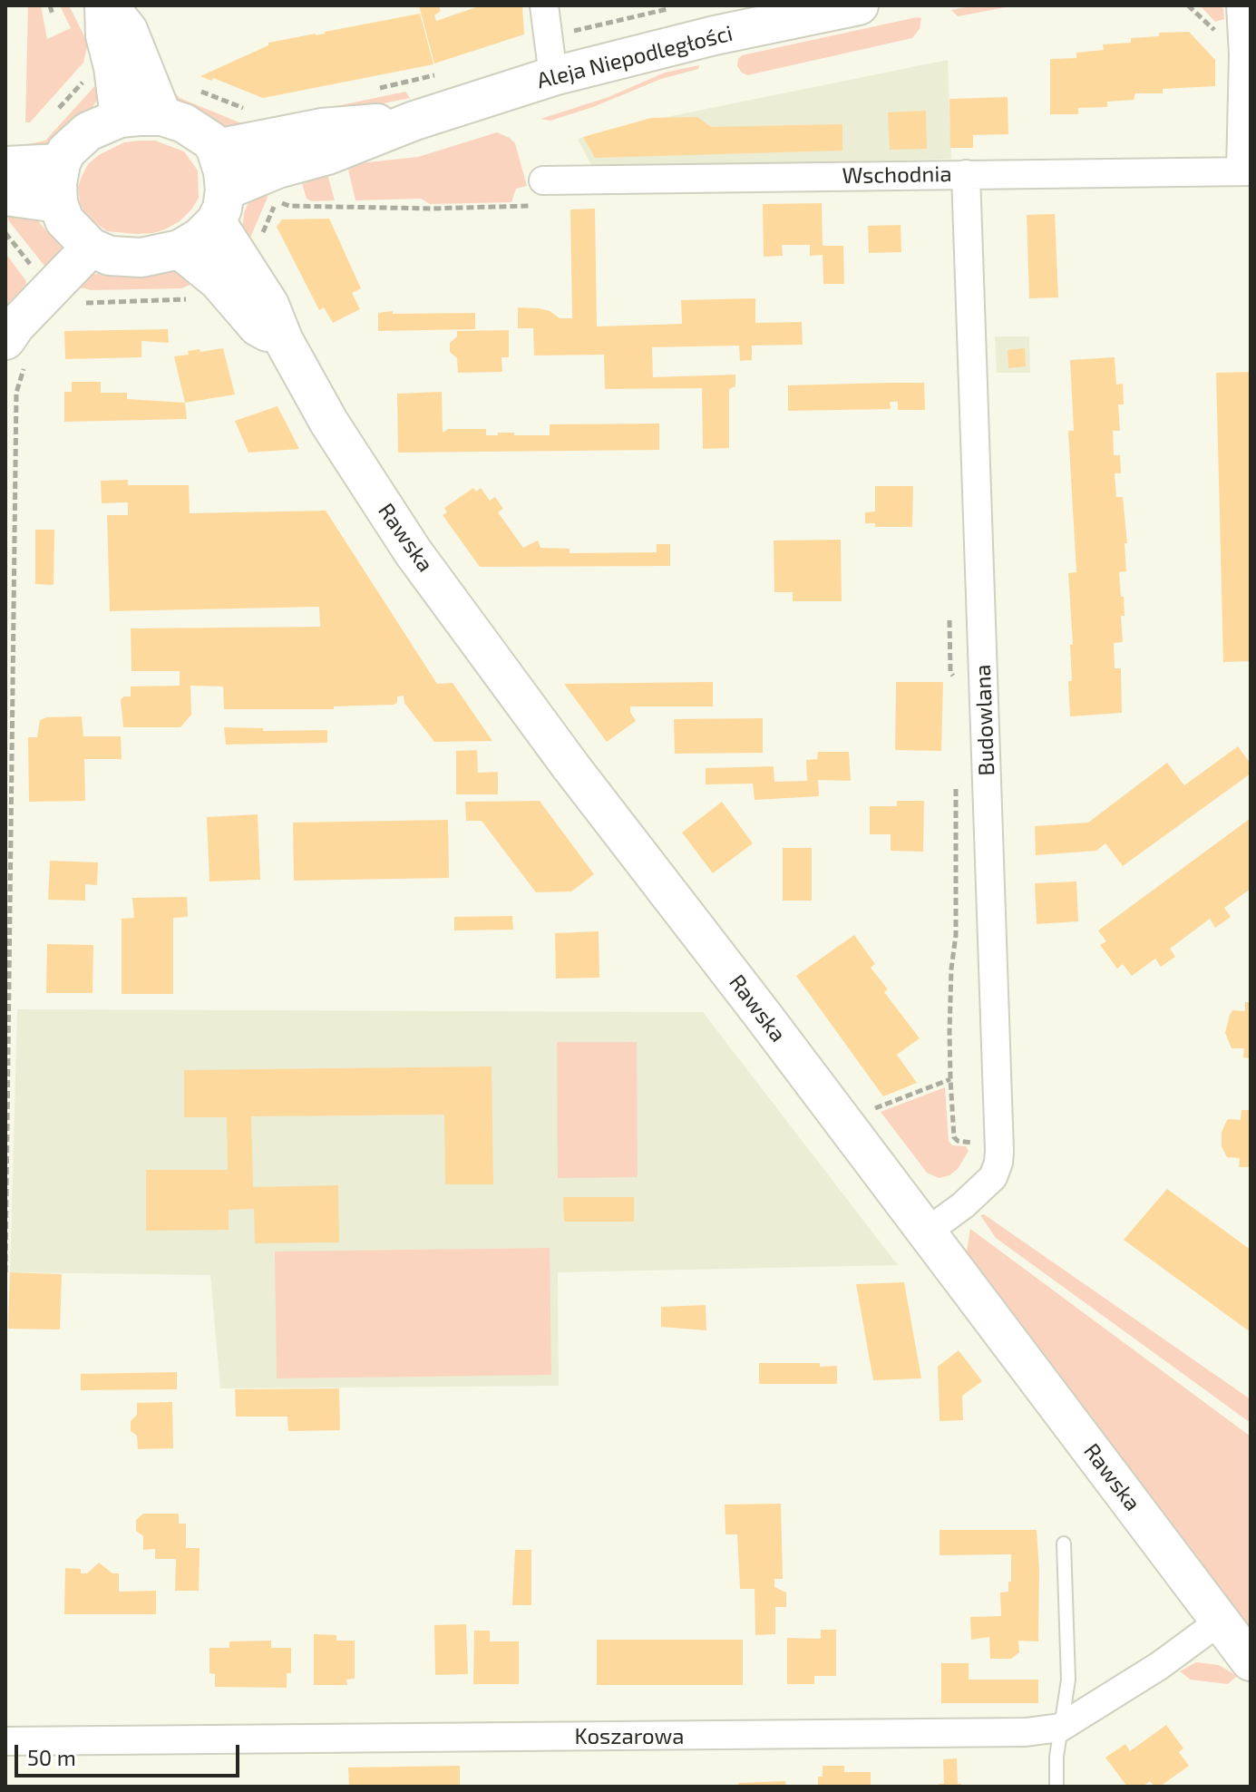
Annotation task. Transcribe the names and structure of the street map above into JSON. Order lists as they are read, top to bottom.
{
  "streets": {
    "street": [
      "Aleja Niepodległości",
      "Wschodnia",
      "Rawska",
      "Budowlana",
      "Koszarowa"
    ]
  },
  "crossings": [
    ["Aleja Niepodległości", "Rawska"],
    ["Wschodnia", "Budowlana"],
    ["Rawska", "Budowlana"],
    ["Rawska", "Koszarowa"]
  ],
  "scale_bar": "50 m"
}
